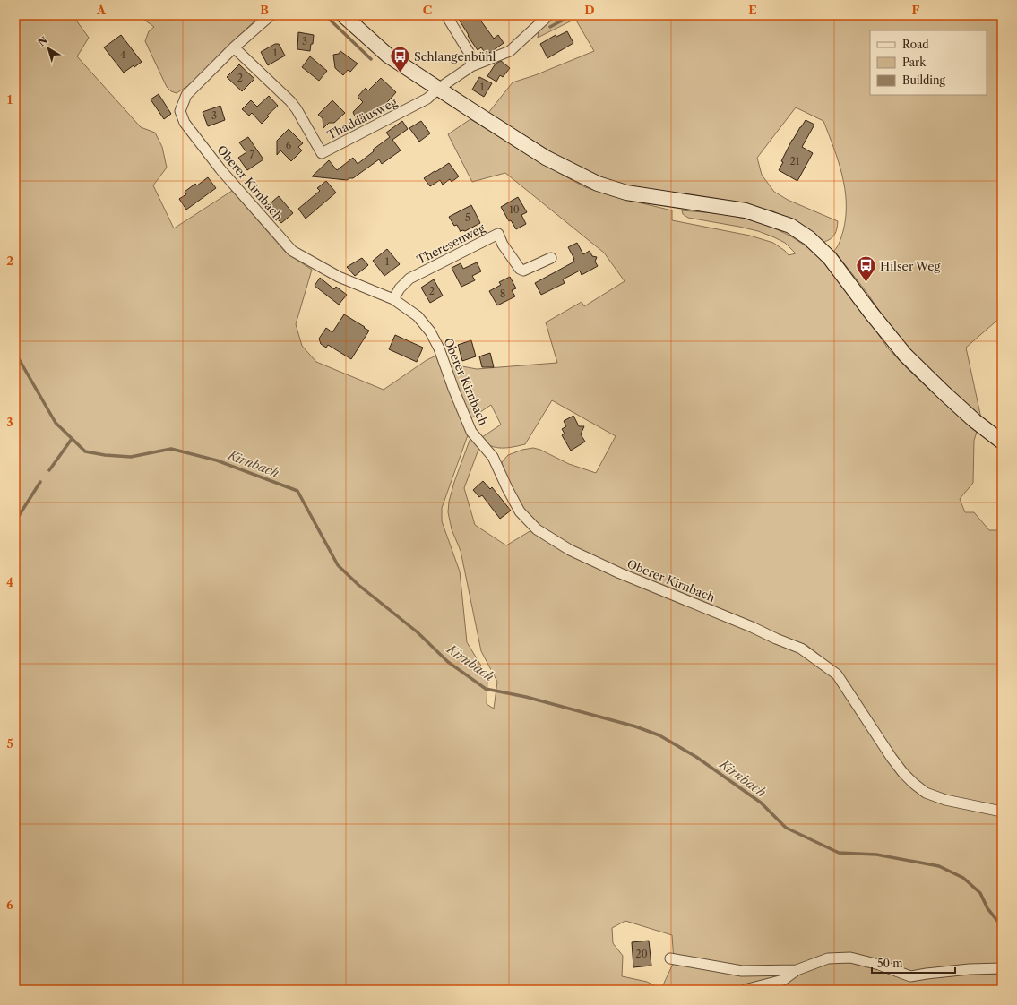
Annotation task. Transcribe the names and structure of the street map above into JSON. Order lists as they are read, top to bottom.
{
  "streets": {
    "street": ["Thaddäusweg", "Oberer Kirnbach", "Theresenweg"]
  },
  "crossings": [
    ["Thaddäusweg", "Oberer Kirnbach"],
    ["Oberer Kirnbach", "Theresenweg"]
  ],
  "water": ["Kirnbach"],
  "places": {
    "bus stop": ["Schlangenbühl", "Hilser Weg"]
  },
  "house_numbers": [
    "3",
    "1",
    "4",
    "2",
    "1",
    "3",
    "6",
    "7",
    "21",
    "10",
    "5",
    "1",
    "2",
    "8",
    "20"
  ],
  "legend": ["Road", "Park", "Building"],
  "scale_bar": "50 m",
  "north": "top left",
  "grid": {
    "columns": [
      "A",
      "B",
      "C",
      "D",
      "E",
      "F"
    ],
    "rows": [
      "1",
      "2",
      "3",
      "4",
      "5",
      "6"
    ]
  }
}
